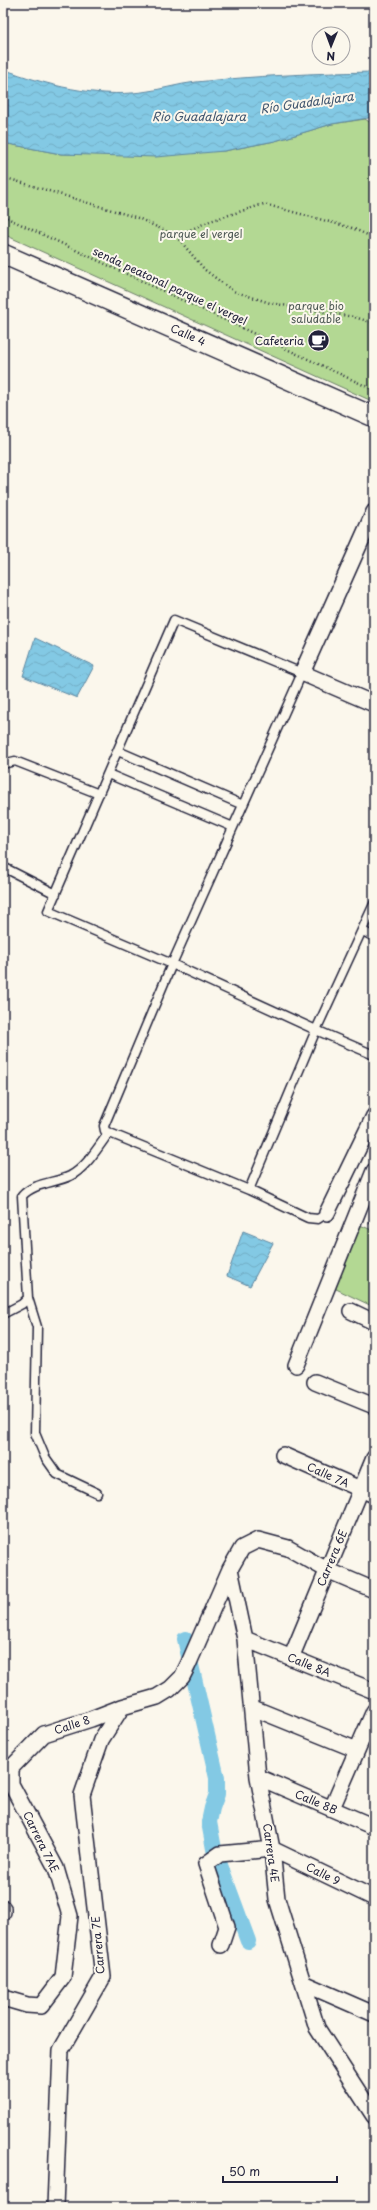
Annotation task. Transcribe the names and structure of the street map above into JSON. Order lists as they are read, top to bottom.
{
  "streets": {
    "street": [
      "Calle 4",
      "Calle 7A",
      "Carrera 6E",
      "Calle 8A",
      "Calle 8",
      "Calle 8B",
      "Carrera 7AE",
      "Carrera 4E",
      "Calle 9",
      "Carrera 7E"
    ],
    "path": ["senda peatonal parque el vergel"]
  },
  "crossings": [
    ["Calle 7A", "Carrera 6E"],
    ["Carrera 6E", "Calle 8A"],
    ["Carrera 6E", "Calle 8"],
    ["Calle 8A", "Carrera 4E"],
    ["Calle 8", "Carrera 7AE"],
    ["Calle 8", "Carrera 4E"],
    ["Calle 8", "Carrera 7E"],
    ["Calle 8B", "Carrera 4E"],
    ["Carrera 4E", "Calle 9"]
  ],
  "water": ["Río Guadalajara", "Rio Guadalajara"],
  "parks": ["parque el vergel", "parque bio saludable"],
  "places": {
    "cafe": ["Cafeteria"]
  },
  "scale_bar": "50 m",
  "north": "bottom"
}
